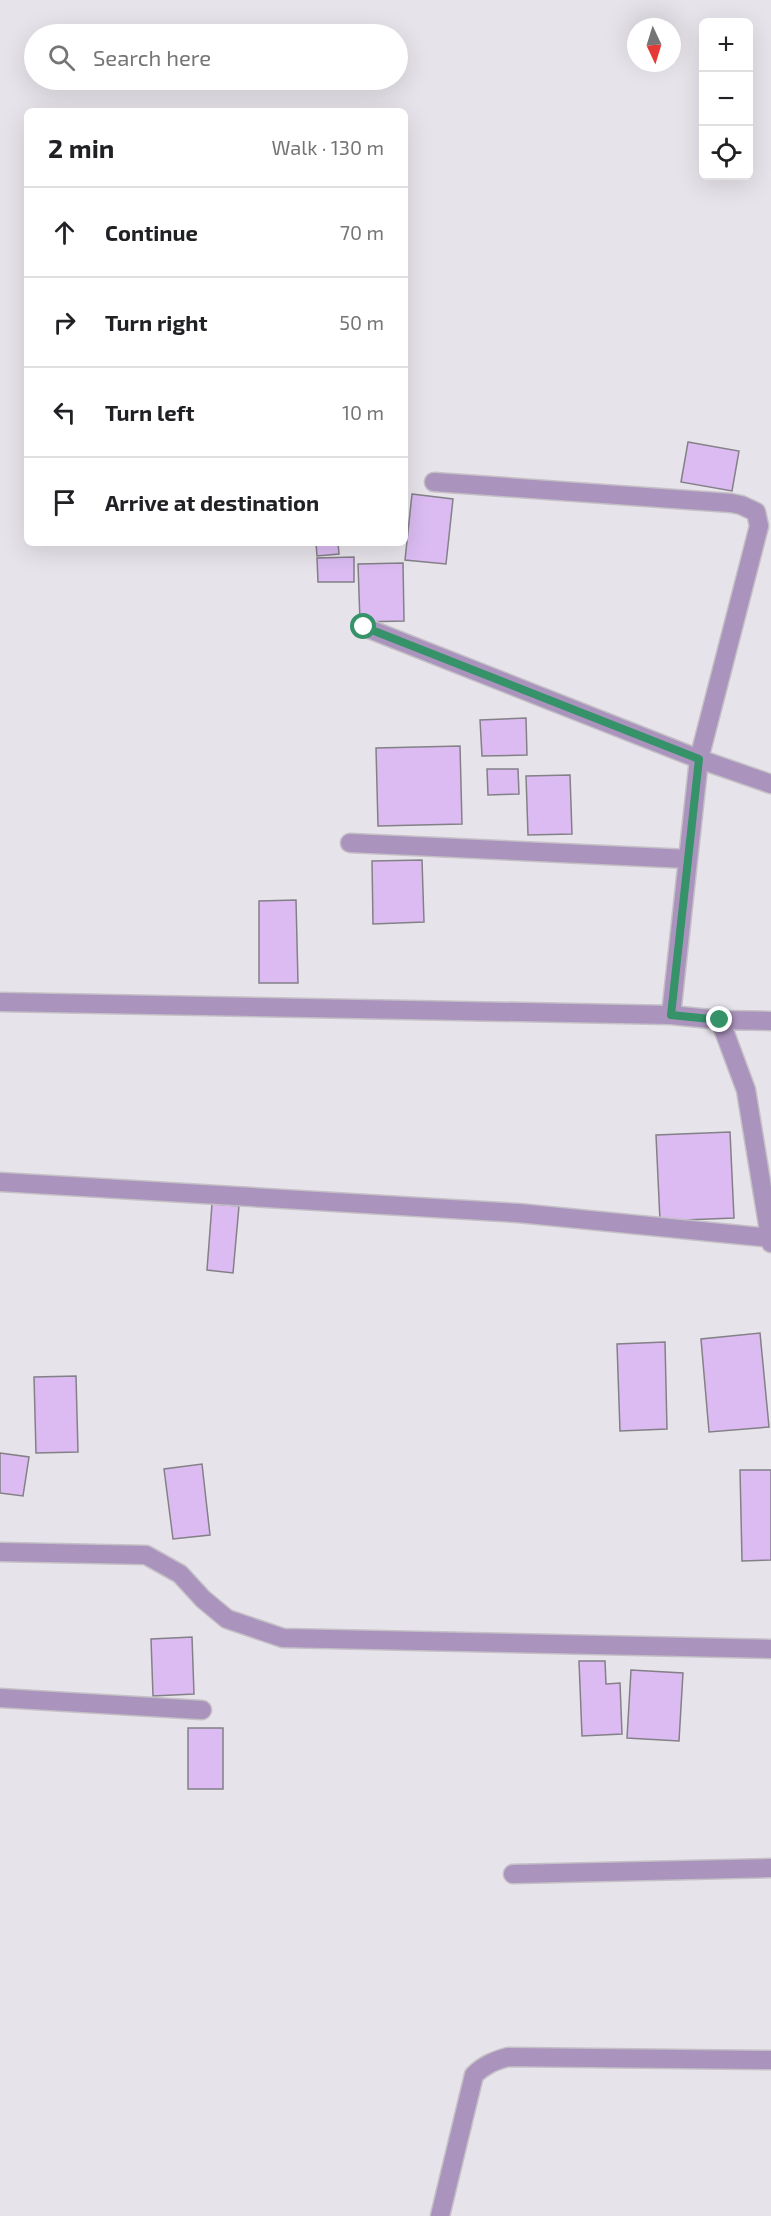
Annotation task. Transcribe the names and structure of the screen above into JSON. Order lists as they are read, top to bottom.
{
  "north": "bottom",
  "page": {
    "map_buttons": ["+", "−"],
    "search": "Search here",
    "heading": ["2 min", "Walk · 130 m"],
    "list": [
      ["Continue", "70 m"],
      ["Turn right", "50 m"],
      ["Turn left", "10 m"],
      "Arrive at destination"
    ]
  }
}
